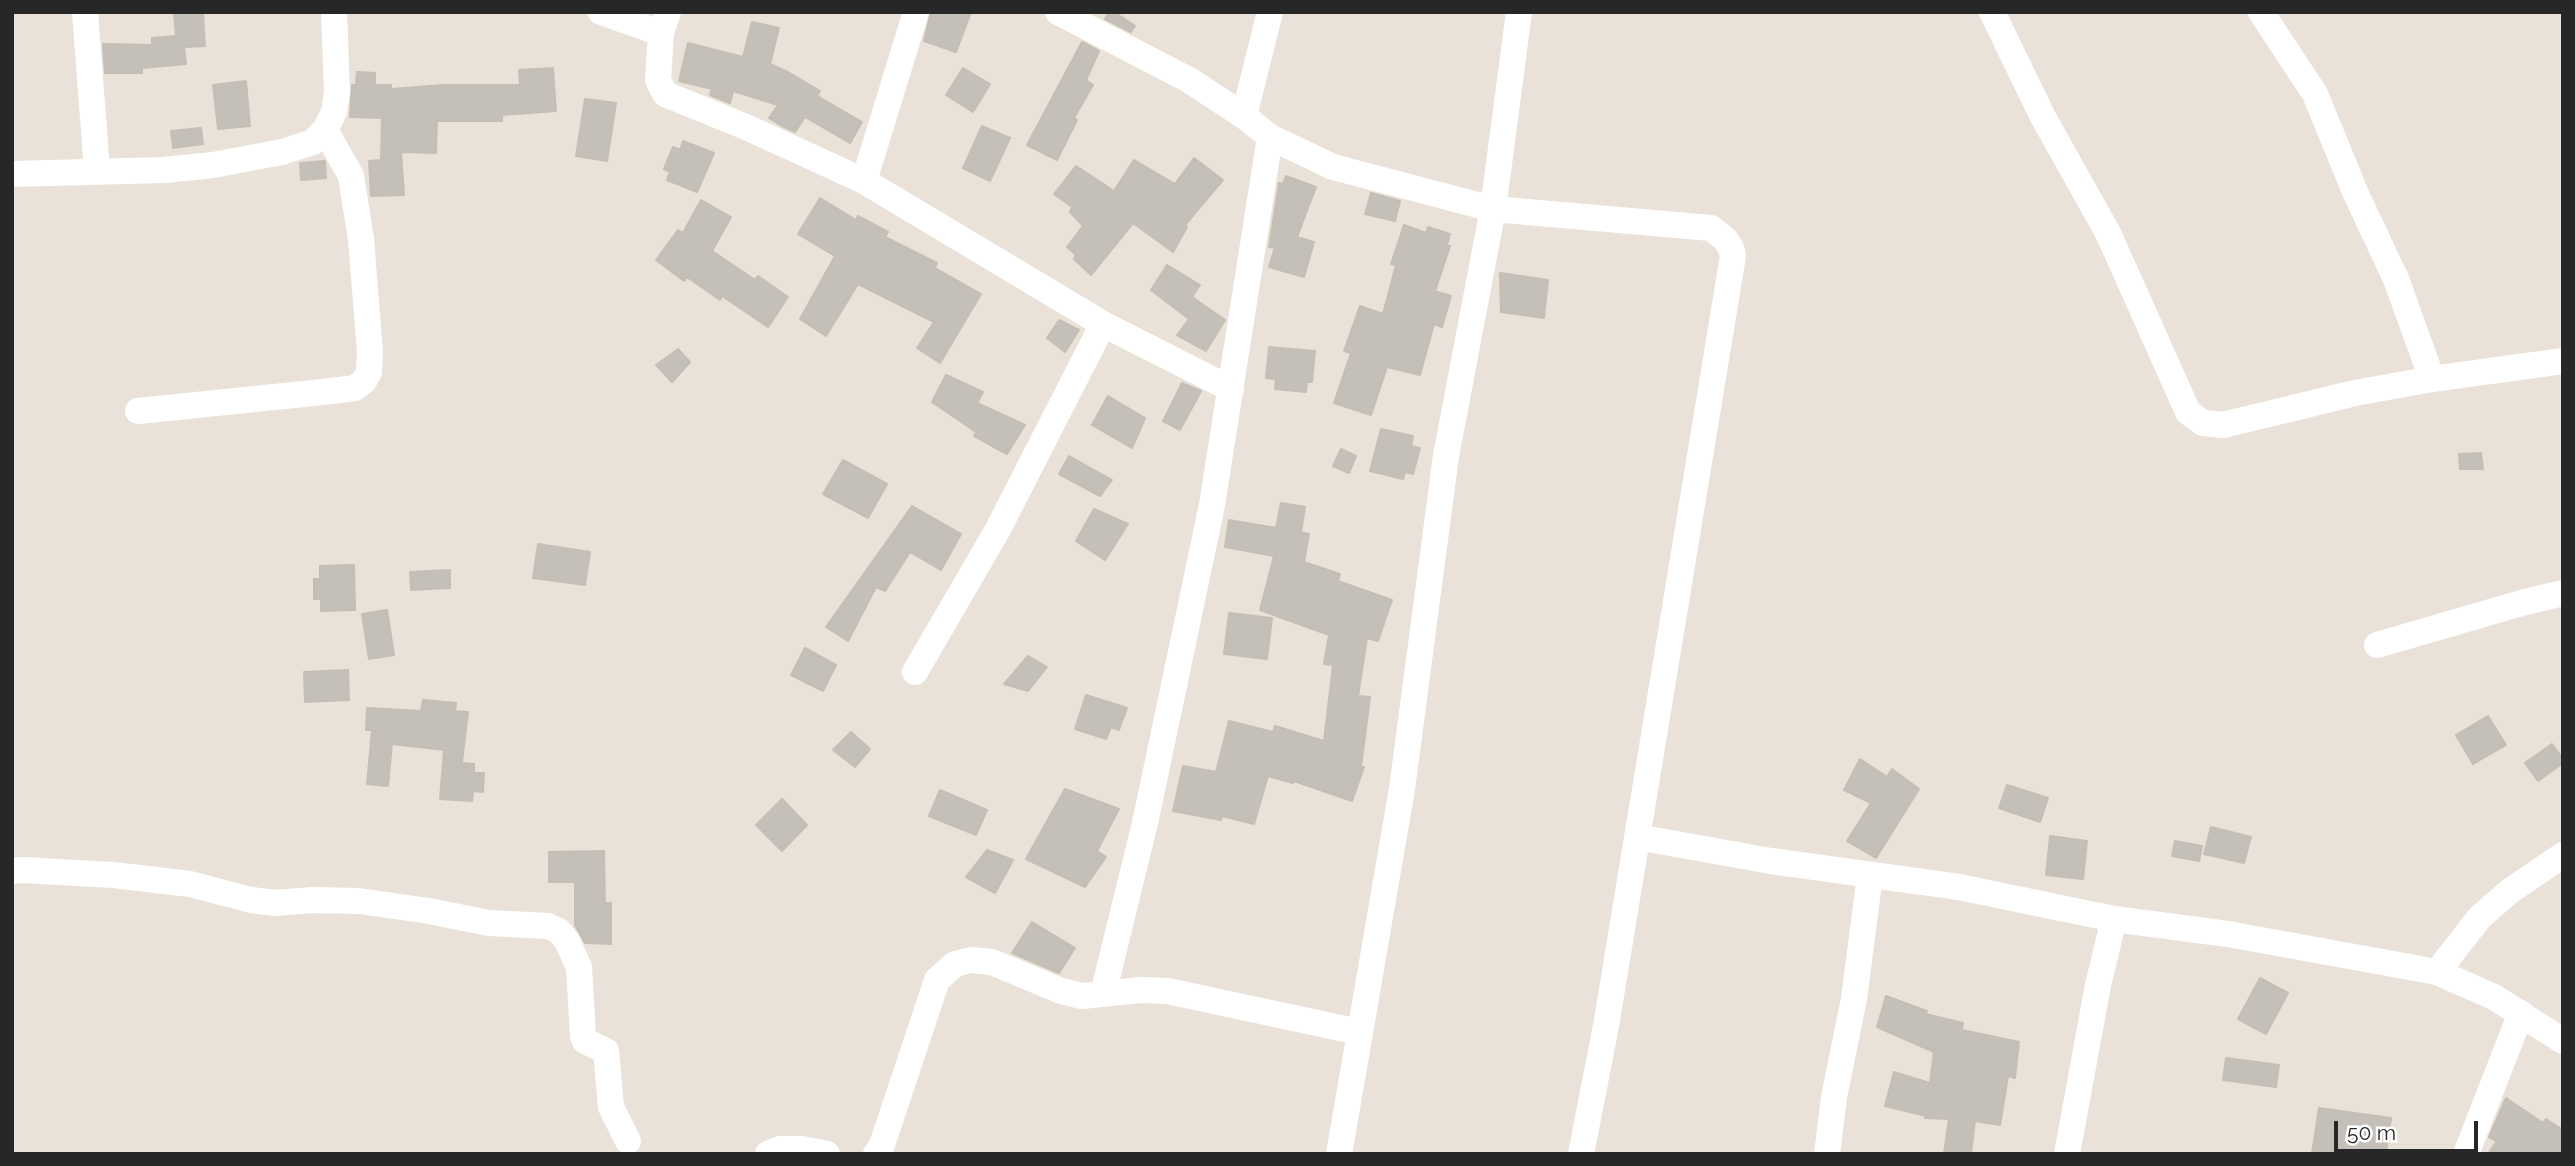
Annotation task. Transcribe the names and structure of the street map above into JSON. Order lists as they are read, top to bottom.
{
  "scale_bar": "50 m"
}
